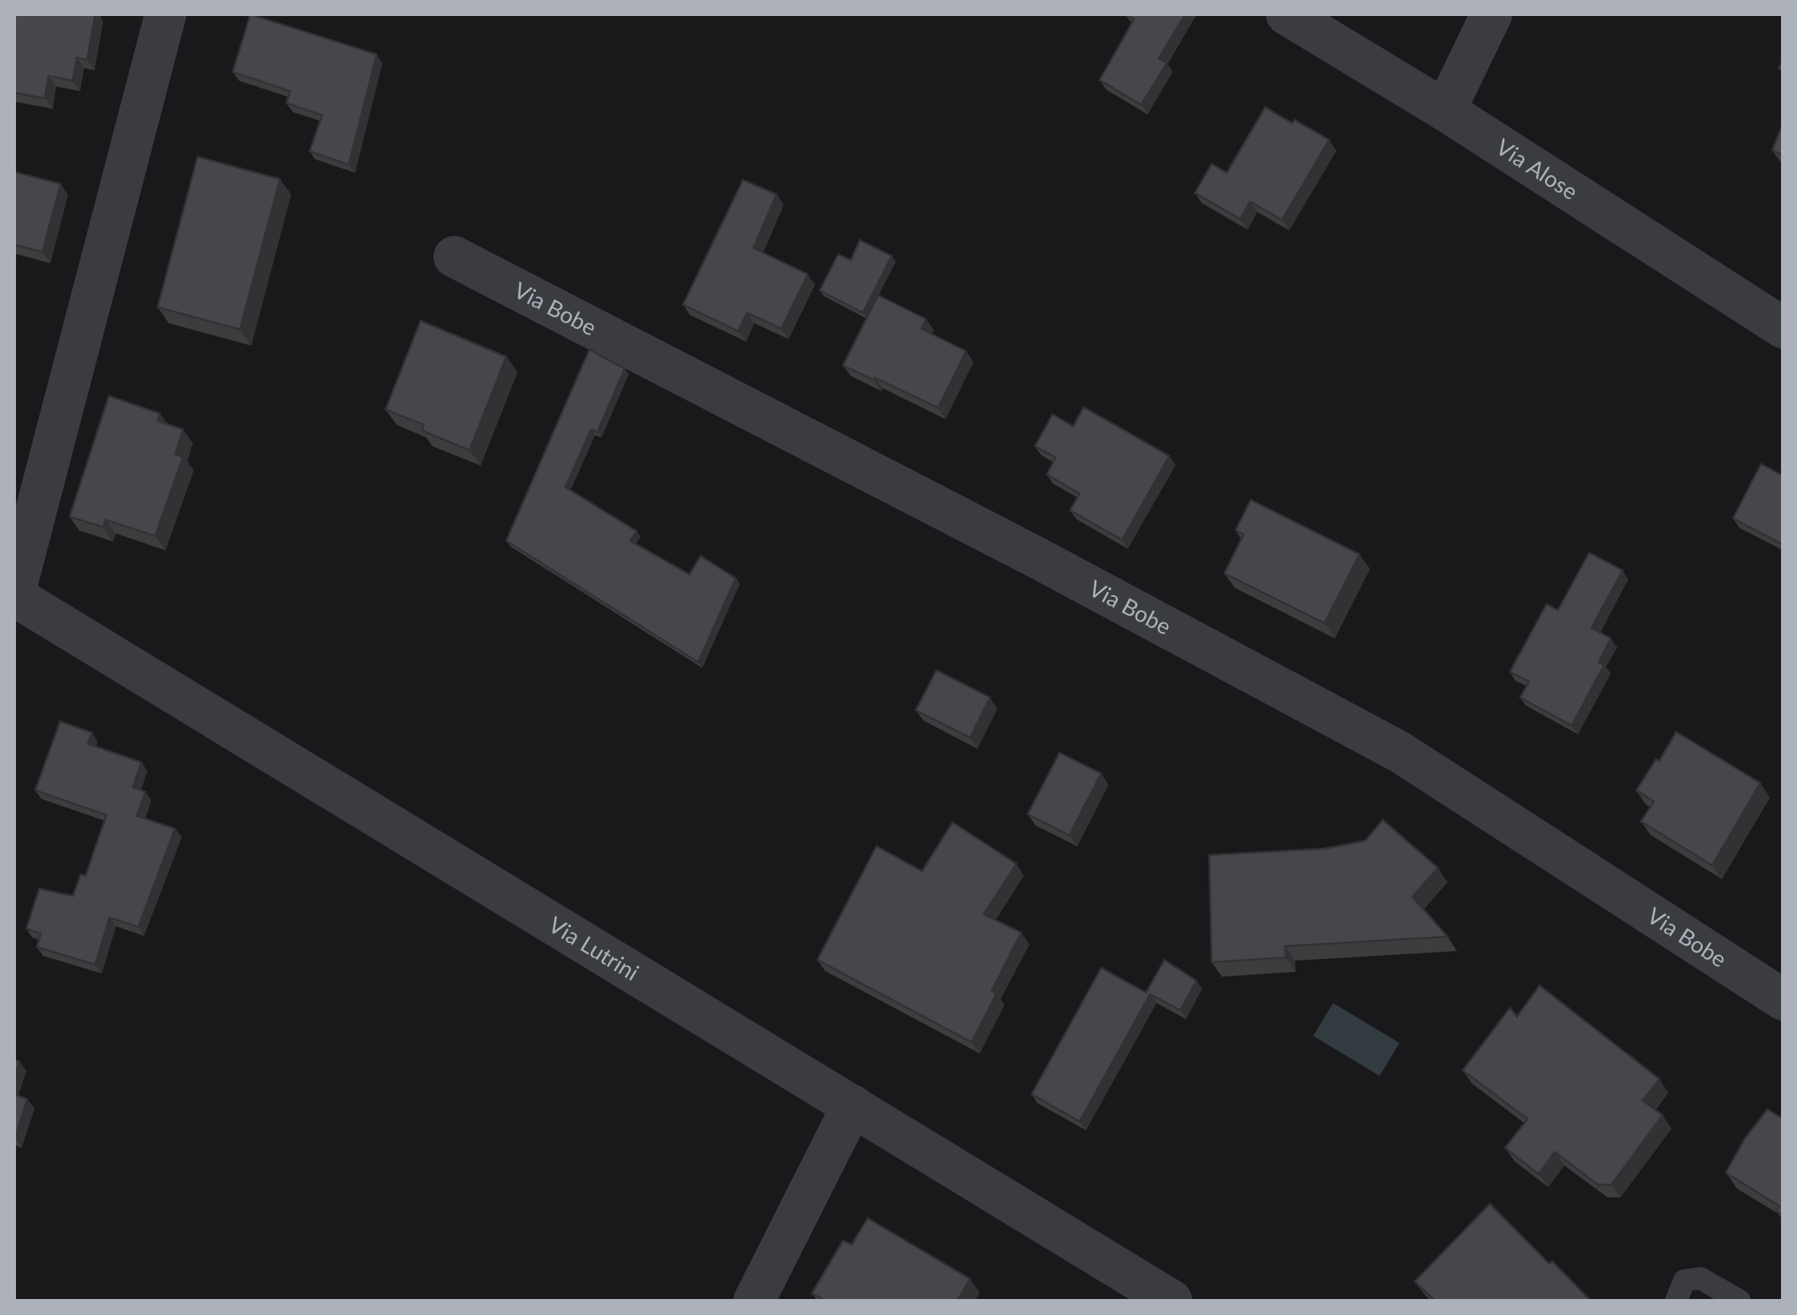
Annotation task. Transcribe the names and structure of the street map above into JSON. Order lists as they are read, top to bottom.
{
  "streets": {
    "street": ["Via Alose", "Via Bobe", "Via Lutrini"]
  }
}
